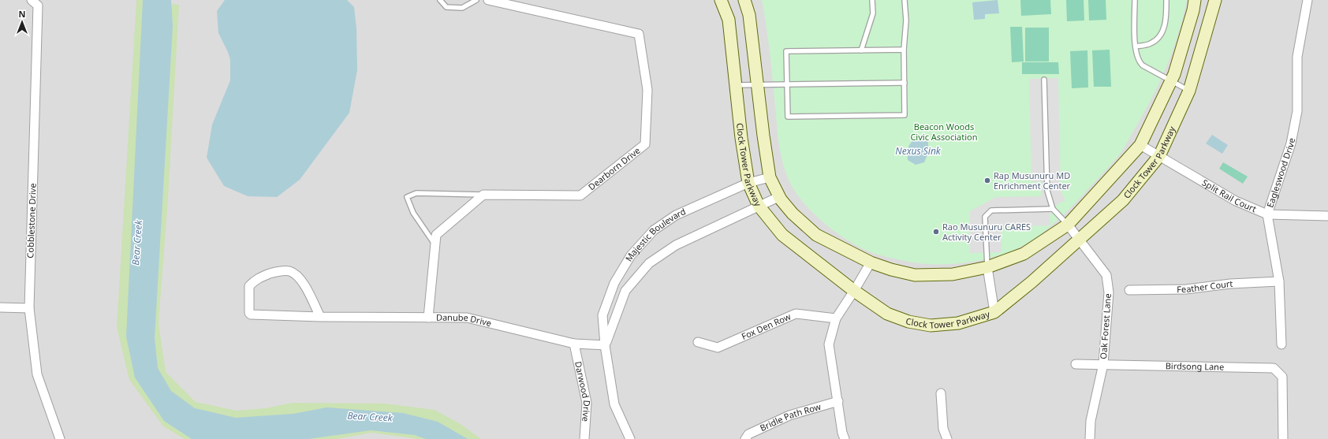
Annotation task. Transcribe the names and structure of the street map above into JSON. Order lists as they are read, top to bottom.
{
  "streets": {
    "street": [
      "Clock Tower Parkway",
      "Dearborn Drive",
      "Eagleswood Drive",
      "Split Rail Court",
      "Cobblestone Drive",
      "Majestic Boulevard",
      "Feather Court",
      "Danube Drive",
      "Fox Den Row",
      "Oak Forest Lane",
      "Birdsong Lane",
      "Darwood Drive",
      "Bridle Path Row"
    ]
  },
  "crossings": [
    ["Clock Tower Parkway", "Split Rail Court"],
    ["Clock Tower Parkway", "Majestic Boulevard"],
    ["Clock Tower Parkway", "Oak Forest Lane"],
    ["Eagleswood Drive", "Split Rail Court"],
    ["Eagleswood Drive", "Feather Court"],
    ["Majestic Boulevard", "Danube Drive"],
    ["Danube Drive", "Darwood Drive"],
    ["Oak Forest Lane", "Birdsong Lane"]
  ],
  "water": ["Nexus Sink", "Bear Creek"],
  "parks": ["Beacon Woods Civic Association"],
  "places": ["Rap Musunuru MD Enrichment Center", "Rao Musunuru CARES Activity Center"],
  "north": "top"
}
